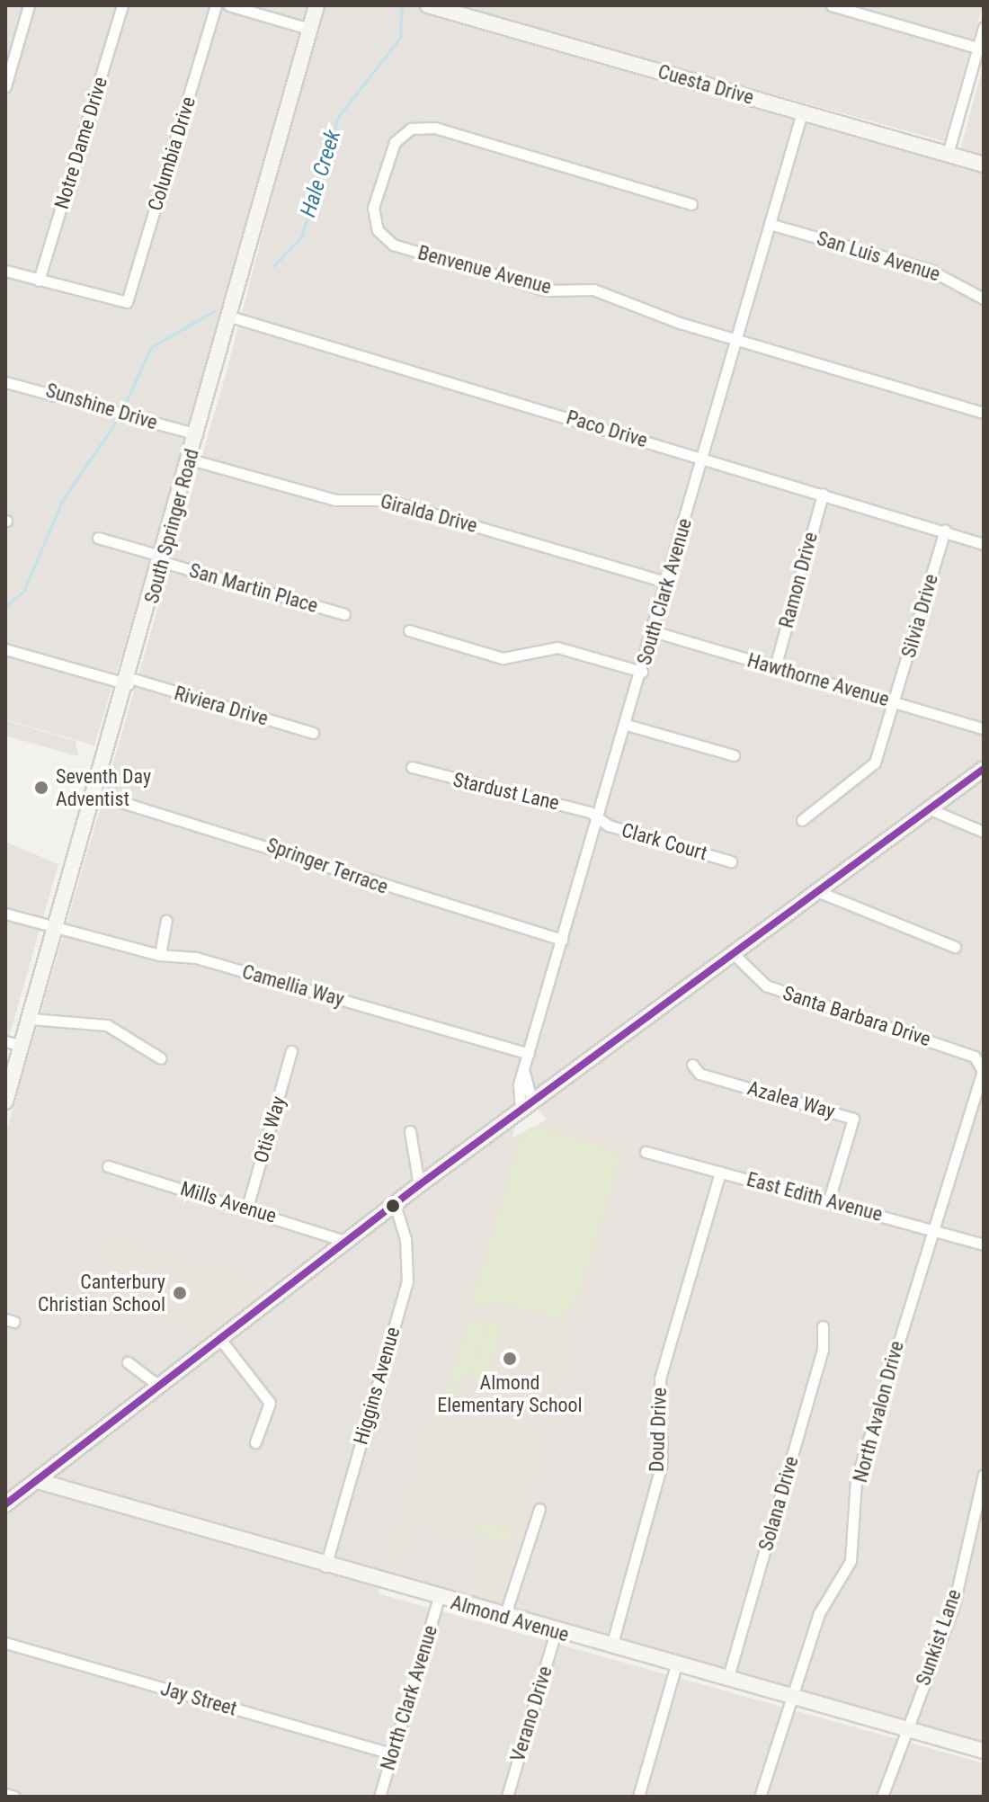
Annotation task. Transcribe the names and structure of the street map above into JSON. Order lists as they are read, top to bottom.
{
  "streets": {
    "street": [
      "Cuesta Drive",
      "Notre Dame Drive",
      "Columbia Drive",
      "San Luis Avenue",
      "Benvenue Avenue",
      "Sunshine Drive",
      "Paco Drive",
      "Giralda Drive",
      "South Springer Road",
      "Ramon Drive",
      "San Martin Place",
      "South Clark Avenue",
      "Silvia Drive",
      "Hawthorne Avenue",
      "Riviera Drive",
      "Stardust Lane",
      "Clark Court",
      "Springer Terrace",
      "Camellia Way",
      "Santa Barbara Drive",
      "Azalea Way",
      "Otis Way",
      "East Edith Avenue",
      "Mills Avenue",
      "Higgins Avenue",
      "North Avalon Drive",
      "Doud Drive",
      "Solana Drive",
      "Almond Avenue",
      "Sunkist Lane",
      "North Clark Avenue",
      "Jay Street",
      "Verano Drive"
    ]
  },
  "crossings": [
    ["Cuesta Drive", "South Clark Avenue"],
    ["Notre Dame Drive", "Columbia Drive"],
    ["San Luis Avenue", "South Clark Avenue"],
    ["Benvenue Avenue", "South Clark Avenue"],
    ["Sunshine Drive", "South Springer Road"],
    ["Paco Drive", "South Springer Road"],
    ["Paco Drive", "Ramon Drive"],
    ["Paco Drive", "South Clark Avenue"],
    ["Paco Drive", "Silvia Drive"],
    ["Giralda Drive", "South Springer Road"],
    ["Giralda Drive", "South Clark Avenue"],
    ["South Springer Road", "San Martin Place"],
    ["South Springer Road", "Riviera Drive"],
    ["South Springer Road", "Springer Terrace"],
    ["South Springer Road", "Camellia Way"],
    ["Ramon Drive", "Hawthorne Avenue"],
    ["South Clark Avenue", "Hawthorne Avenue"],
    ["South Clark Avenue", "Stardust Lane"],
    ["South Clark Avenue", "Clark Court"],
    ["South Clark Avenue", "Springer Terrace"],
    ["South Clark Avenue", "Camellia Way"],
    ["Silvia Drive", "Hawthorne Avenue"],
    ["Stardust Lane", "Clark Court"],
    ["Santa Barbara Drive", "North Avalon Drive"],
    ["Azalea Way", "East Edith Avenue"],
    ["Otis Way", "Mills Avenue"],
    ["East Edith Avenue", "North Avalon Drive"],
    ["East Edith Avenue", "Doud Drive"],
    ["Higgins Avenue", "Almond Avenue"],
    ["North Avalon Drive", "Almond Avenue"],
    ["Doud Drive", "Almond Avenue"],
    ["Solana Drive", "Almond Avenue"],
    ["Almond Avenue", "Sunkist Lane"],
    ["Almond Avenue", "North Clark Avenue"],
    ["Almond Avenue", "Verano Drive"],
    ["North Clark Avenue", "Jay Street"]
  ],
  "water": ["Hale Creek"],
  "places": ["Seventh Day Adventist", "Canterbury Christian School", "Almond Elementary School"]
}
